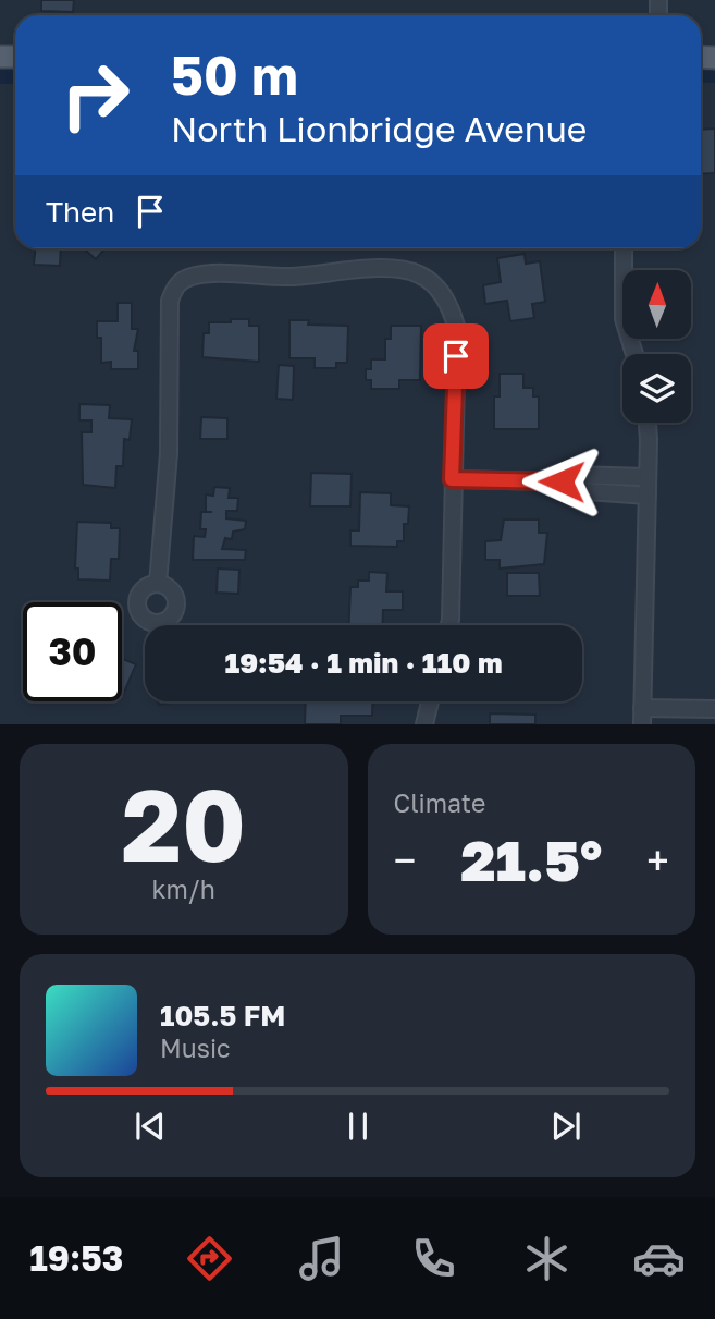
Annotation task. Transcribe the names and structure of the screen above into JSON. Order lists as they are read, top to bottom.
{
  "north": "top",
  "page": {
    "turn": ["50 m", "North Lionbridge Avenue"],
    "then": "Then",
    "limit": "30",
    "trip": "19:54 · 1 min · 110 m",
    "tile": [
      ["20", "km/h"],
      "Climate"
    ],
    "heat": ["−", "21.5°", "+"],
    "song": ["105.5 FM", "Music"],
    "tabs": "19:53"
  }
}
